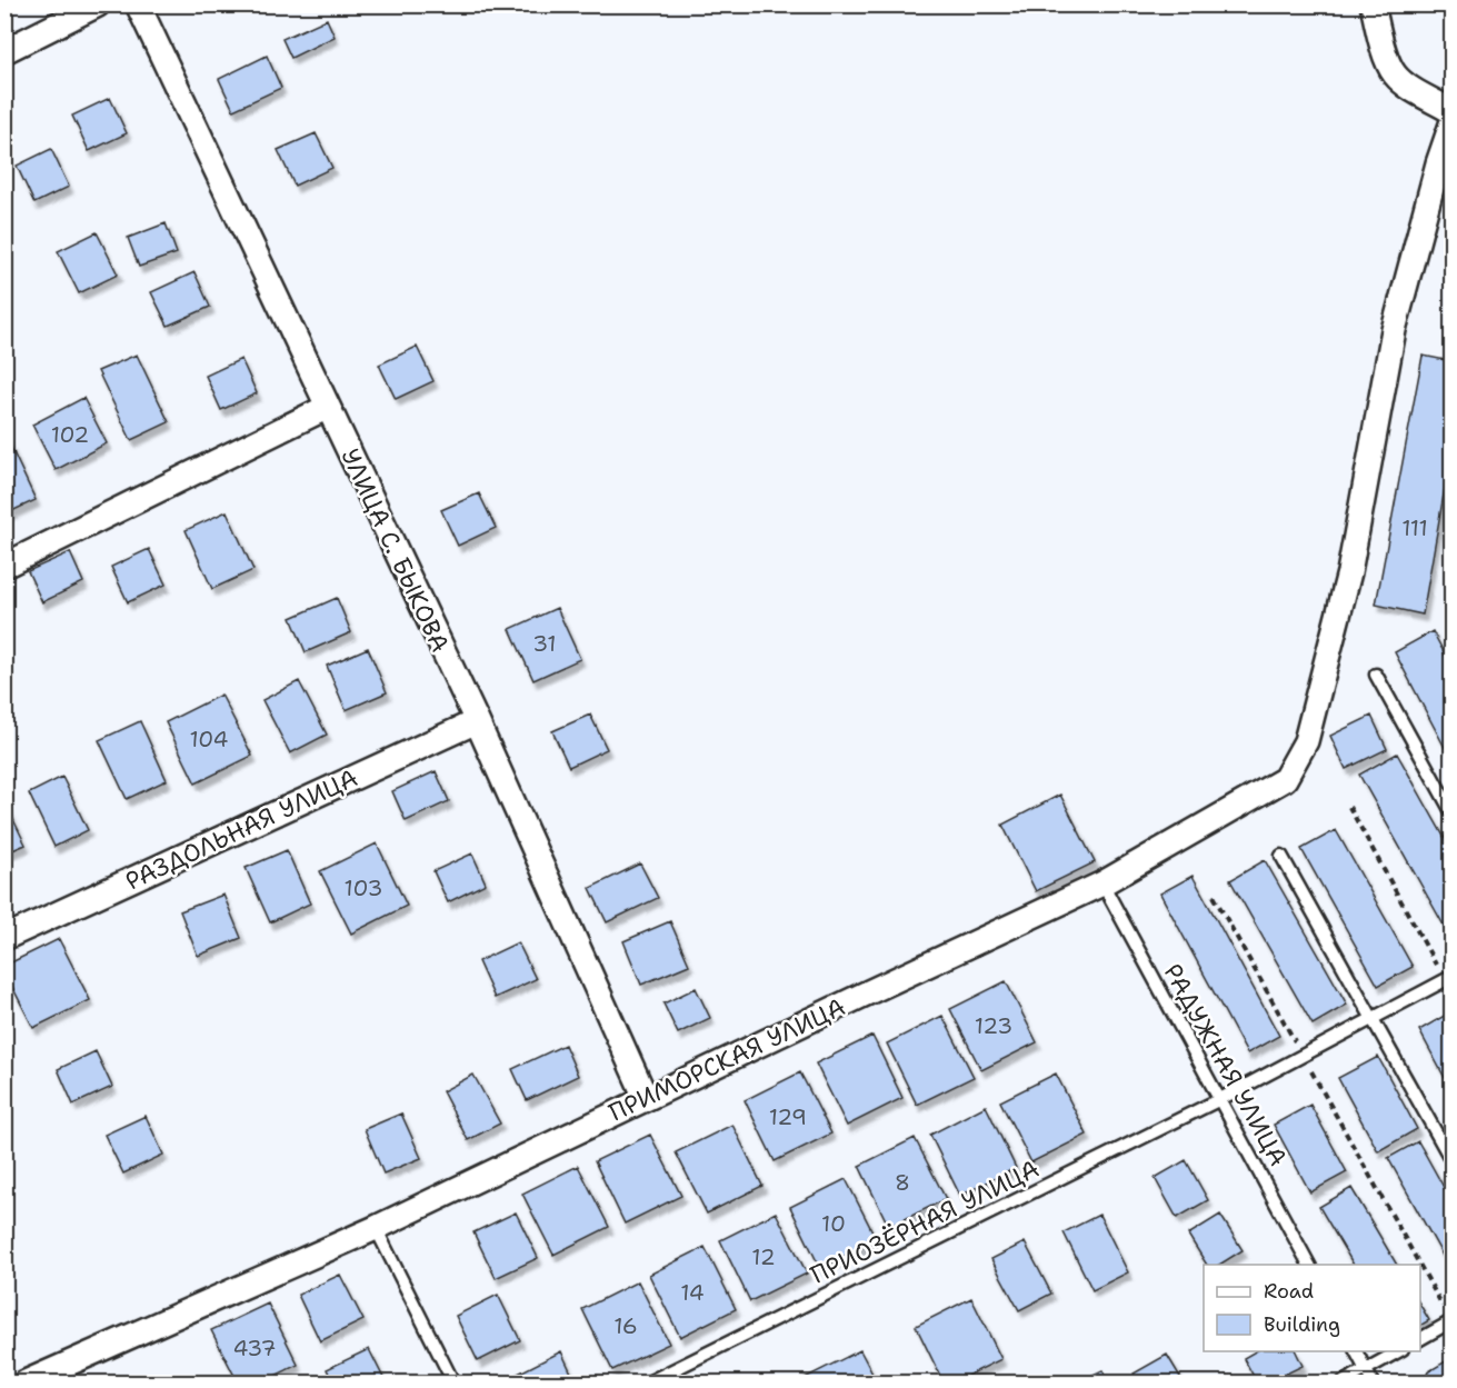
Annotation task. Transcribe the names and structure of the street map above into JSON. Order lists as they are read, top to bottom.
{
  "streets": {
    "street": ["УЛИЦА С. БЫКОВА", "РАЗДОЛЬНАЯ УЛИЦА", "ПРИМОРСКАЯ УЛИЦА"],
    "lane": ["РАДУЖНАЯ УЛИЦА", "ПРИОЗЁРНАЯ УЛИЦА"]
  },
  "crossings": [
    ["УЛИЦА С. БЫКОВА", "РАЗДОЛЬНАЯ УЛИЦА"],
    ["УЛИЦА С. БЫКОВА", "ПРИМОРСКАЯ УЛИЦА"],
    ["ПРИМОРСКАЯ УЛИЦА", "РАДУЖНАЯ УЛИЦА"],
    ["РАДУЖНАЯ УЛИЦА", "ПРИОЗЁРНАЯ УЛИЦА"]
  ],
  "house_numbers": [
    "102",
    "111",
    "31",
    "104",
    "103",
    "123",
    "129",
    "8",
    "10",
    "12",
    "14",
    "16",
    "437"
  ],
  "legend": ["Road", "Building"]
}
